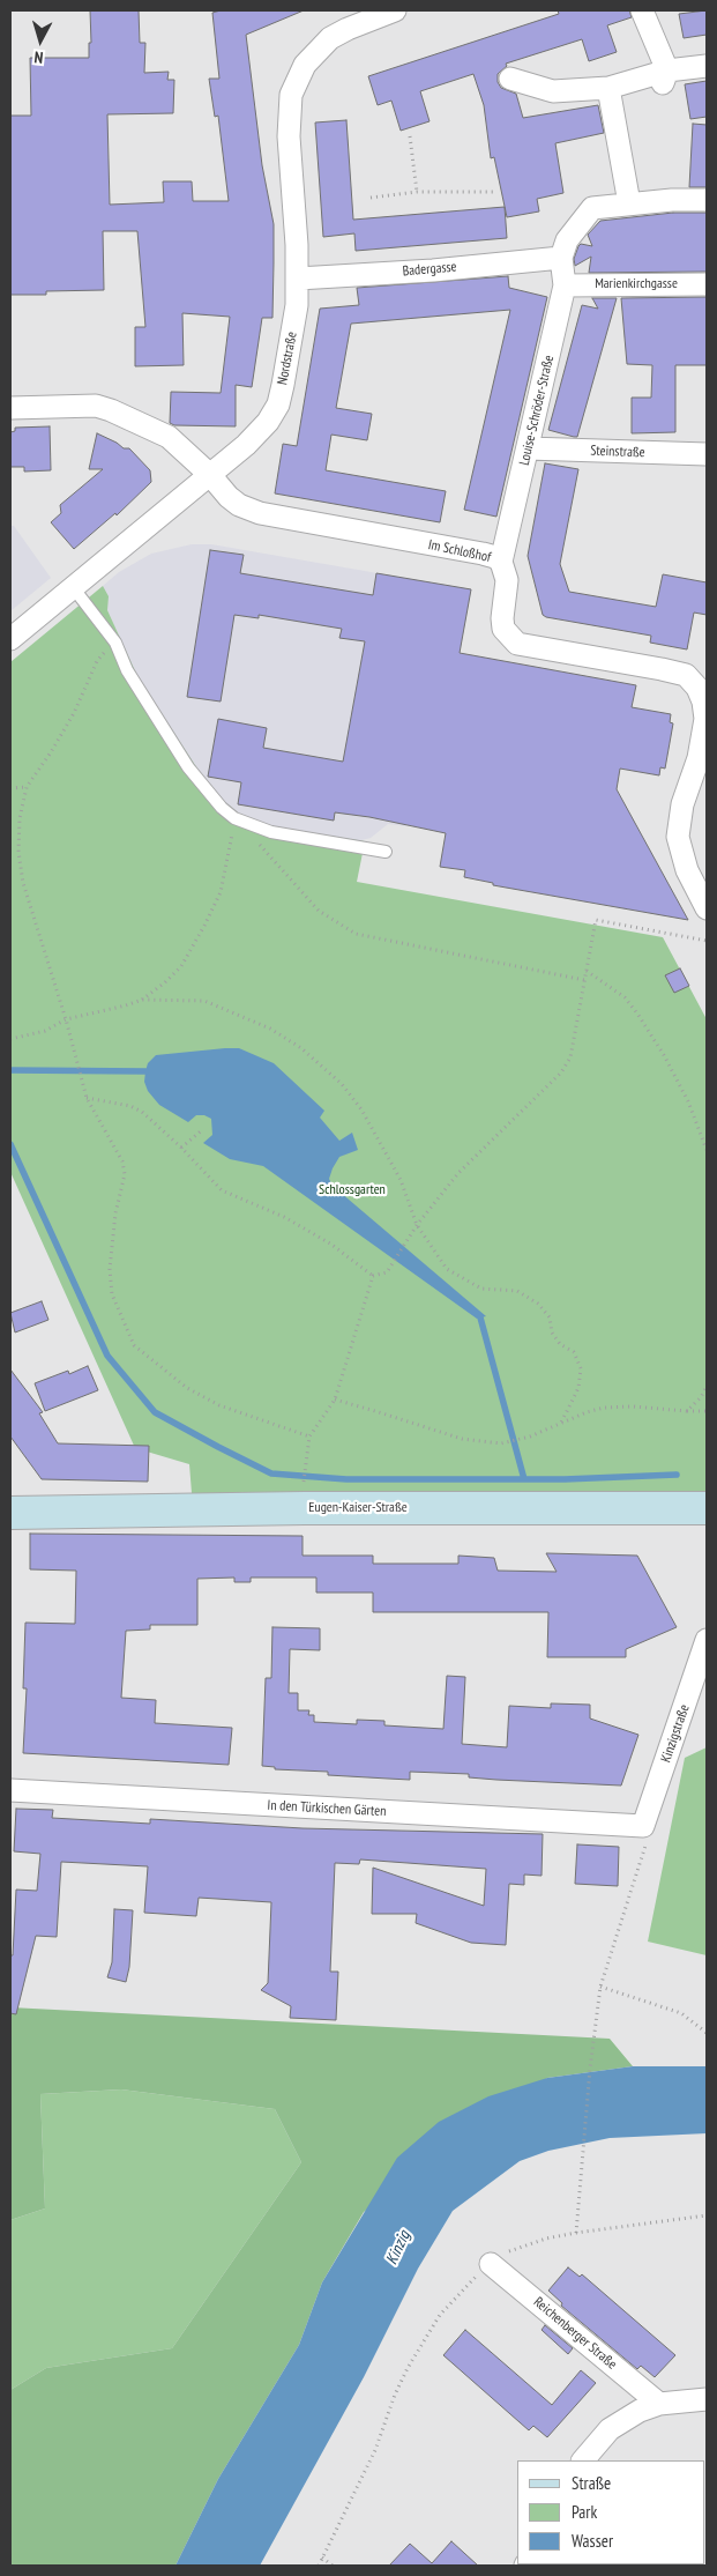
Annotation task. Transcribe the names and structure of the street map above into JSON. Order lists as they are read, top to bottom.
{
  "streets": {
    "main road": ["Eugen-Kaiser-Straße"],
    "street": [
      "Badergasse",
      "Marienkirchgasse",
      "Nordstraße",
      "Louise-Schröder-Straße",
      "Steinstraße",
      "Im Schloßhof",
      "Kinzigstraße",
      "In den Türkischen Gärten",
      "Reichenberger Straße"
    ]
  },
  "crossings": [
    ["Badergasse", "Nordstraße"],
    ["Badergasse", "Louise-Schröder-Straße"],
    ["Marienkirchgasse", "Louise-Schröder-Straße"],
    ["Nordstraße", "Im Schloßhof"],
    ["Louise-Schröder-Straße", "Steinstraße"],
    ["Louise-Schröder-Straße", "Im Schloßhof"],
    ["Kinzigstraße", "In den Türkischen Gärten"]
  ],
  "water": ["Kinzig"],
  "parks": ["Schlossgarten"],
  "legend": ["Straße", "Park", "Wasser"],
  "north": "bottom"
}
